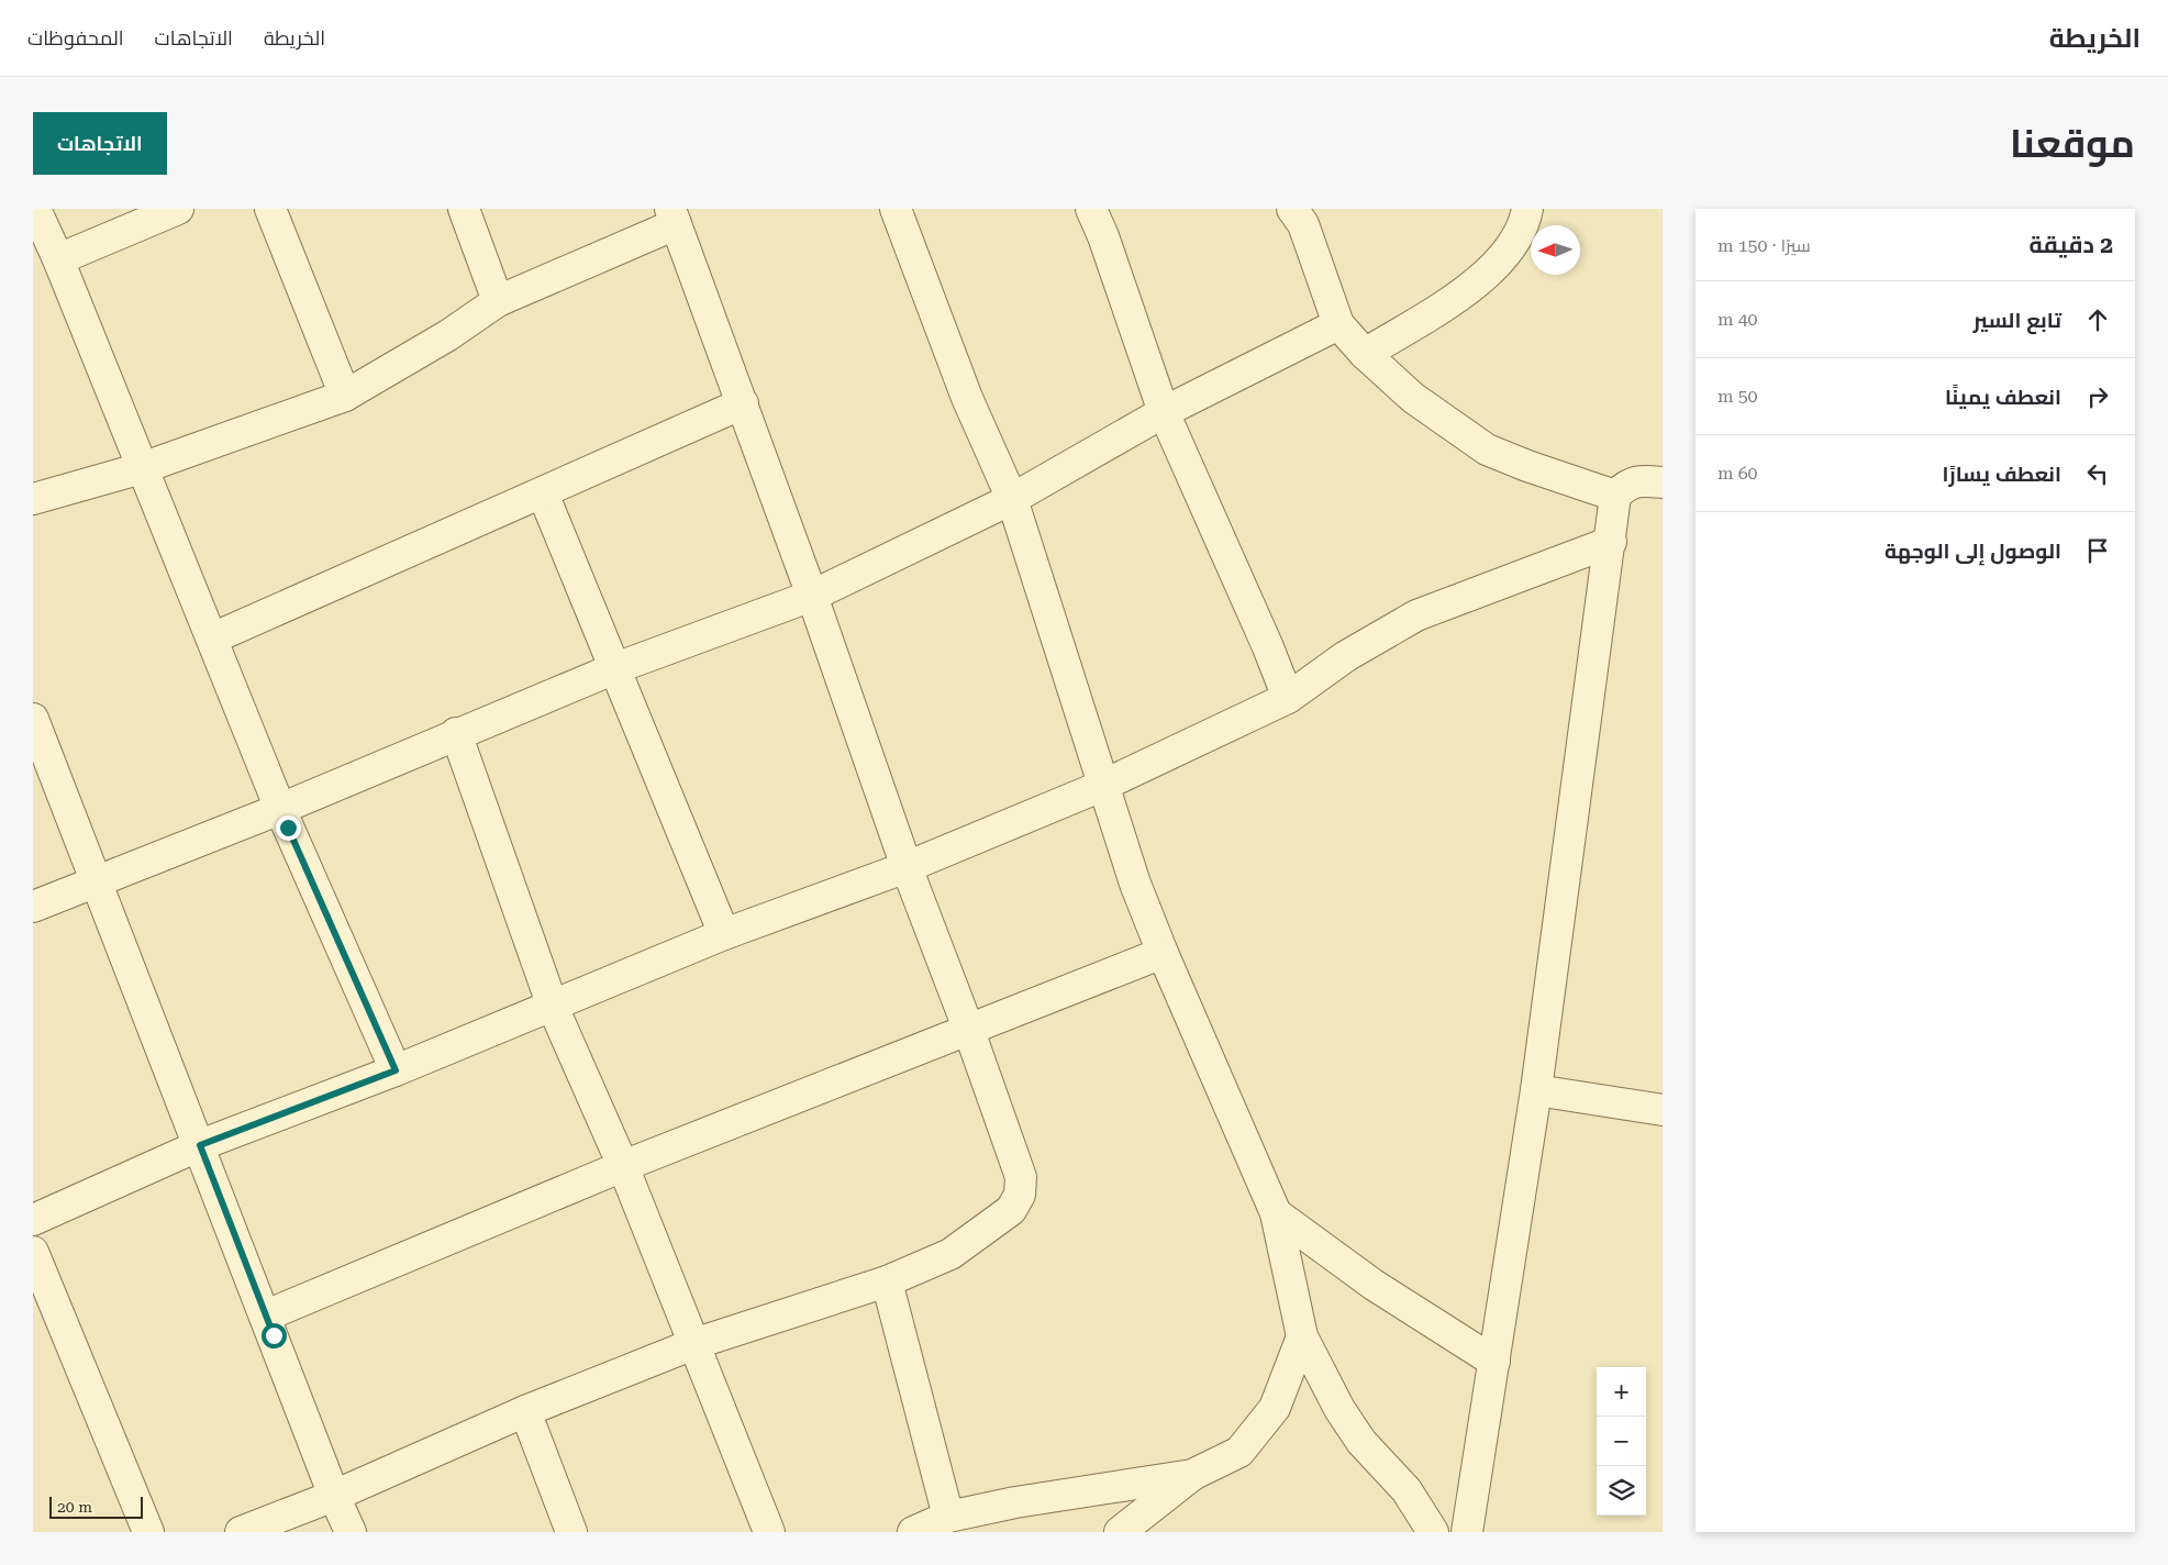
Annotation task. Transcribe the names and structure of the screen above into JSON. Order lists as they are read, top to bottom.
{
  "scale_bar": "20 m",
  "north": "left",
  "page": {
    "header": "الخريطة",
    "nav": ["الخريطة", "الاتجاهات", "المحفوظات"],
    "title": "موقعنا",
    "buttons": "الاتجاهات",
    "heading": ["2 دقيقة", "سيرًا · 150 m"],
    "list": [
      ["تابع السير", "40 m"],
      ["انعطف يمينًا", "50 m"],
      ["انعطف يسارًا", "60 m"],
      "الوصول إلى الوجهة"
    ],
    "map_buttons": ["+", "−"],
    "scale": "20 m"
  }
}
